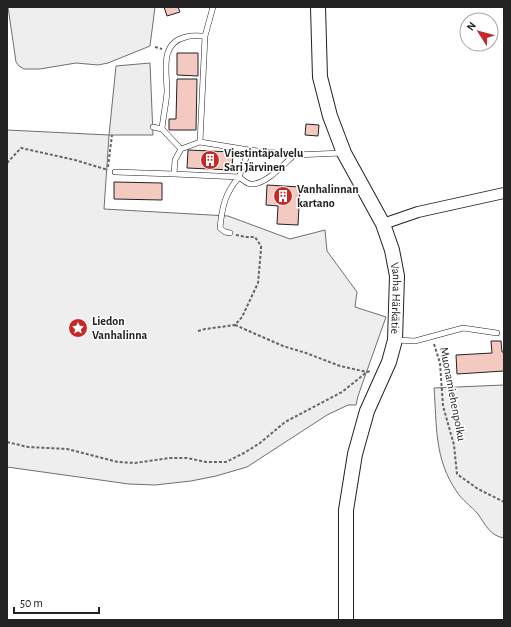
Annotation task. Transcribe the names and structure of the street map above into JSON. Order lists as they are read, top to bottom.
{
  "streets": {
    "street": ["Vanha Härkätie"],
    "path": ["Muonamiehenpolku"]
  },
  "places": {
    "building": ["Viestintäpalvelu Sari Järvinen", "Vanhalinnan kartano"],
    "place": ["Liedon Vanhalinna"]
  },
  "scale_bar": "50 m",
  "north": "top left"
}
